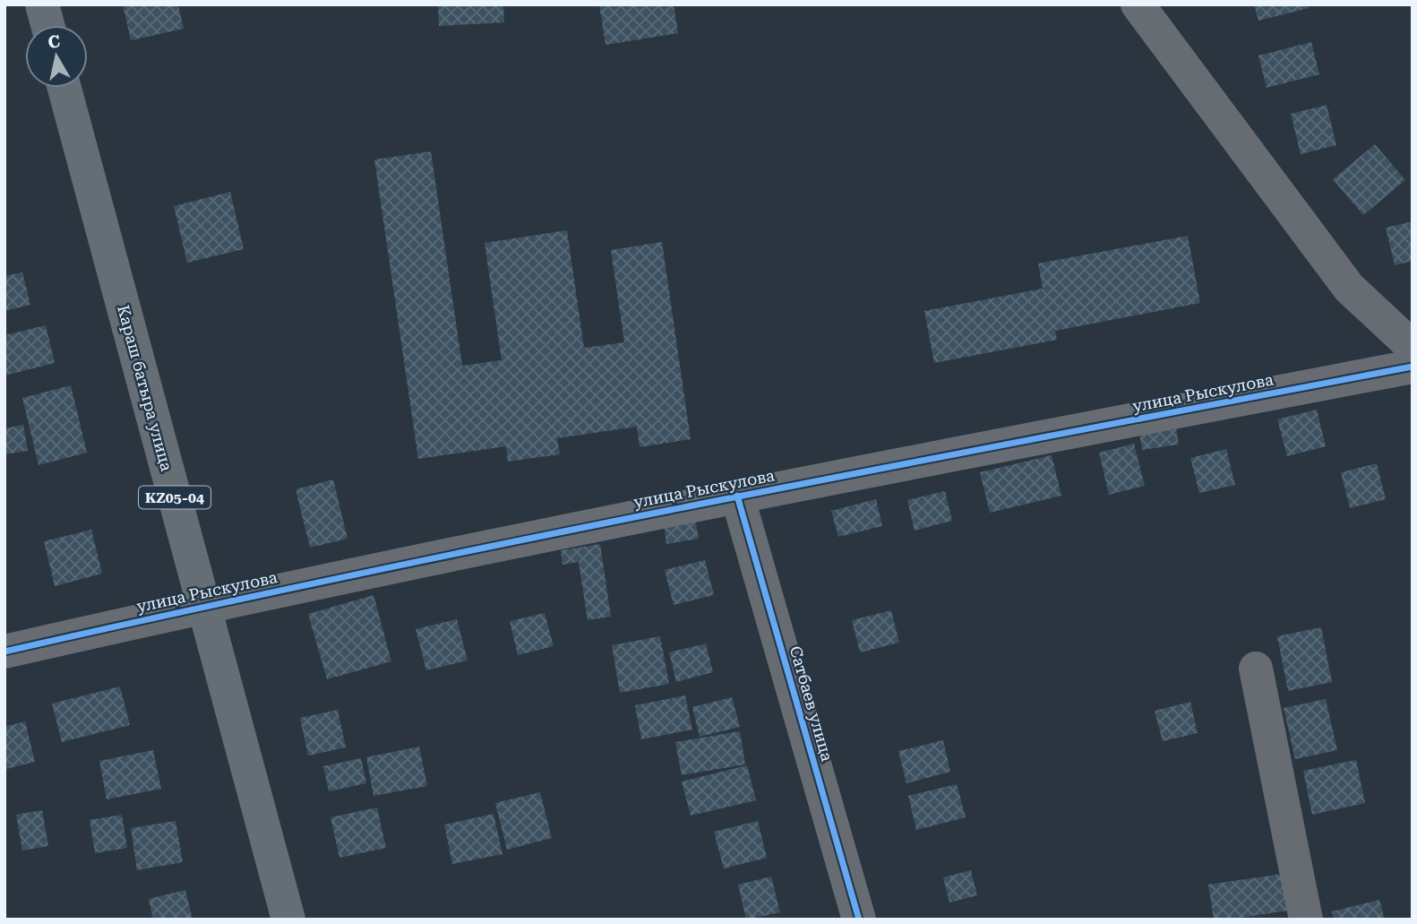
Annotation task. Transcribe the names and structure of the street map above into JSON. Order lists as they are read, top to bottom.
{
  "streets": {
    "main road": ["Караш батыра улица", "KZ05-04"],
    "street": ["улица Рыскулова", "Сатбаев улица"]
  },
  "crossings": [
    ["Караш батыра улица", "улица Рыскулова"],
    ["улица Рыскулова", "Сатбаев улица"]
  ],
  "north": "top"
}
